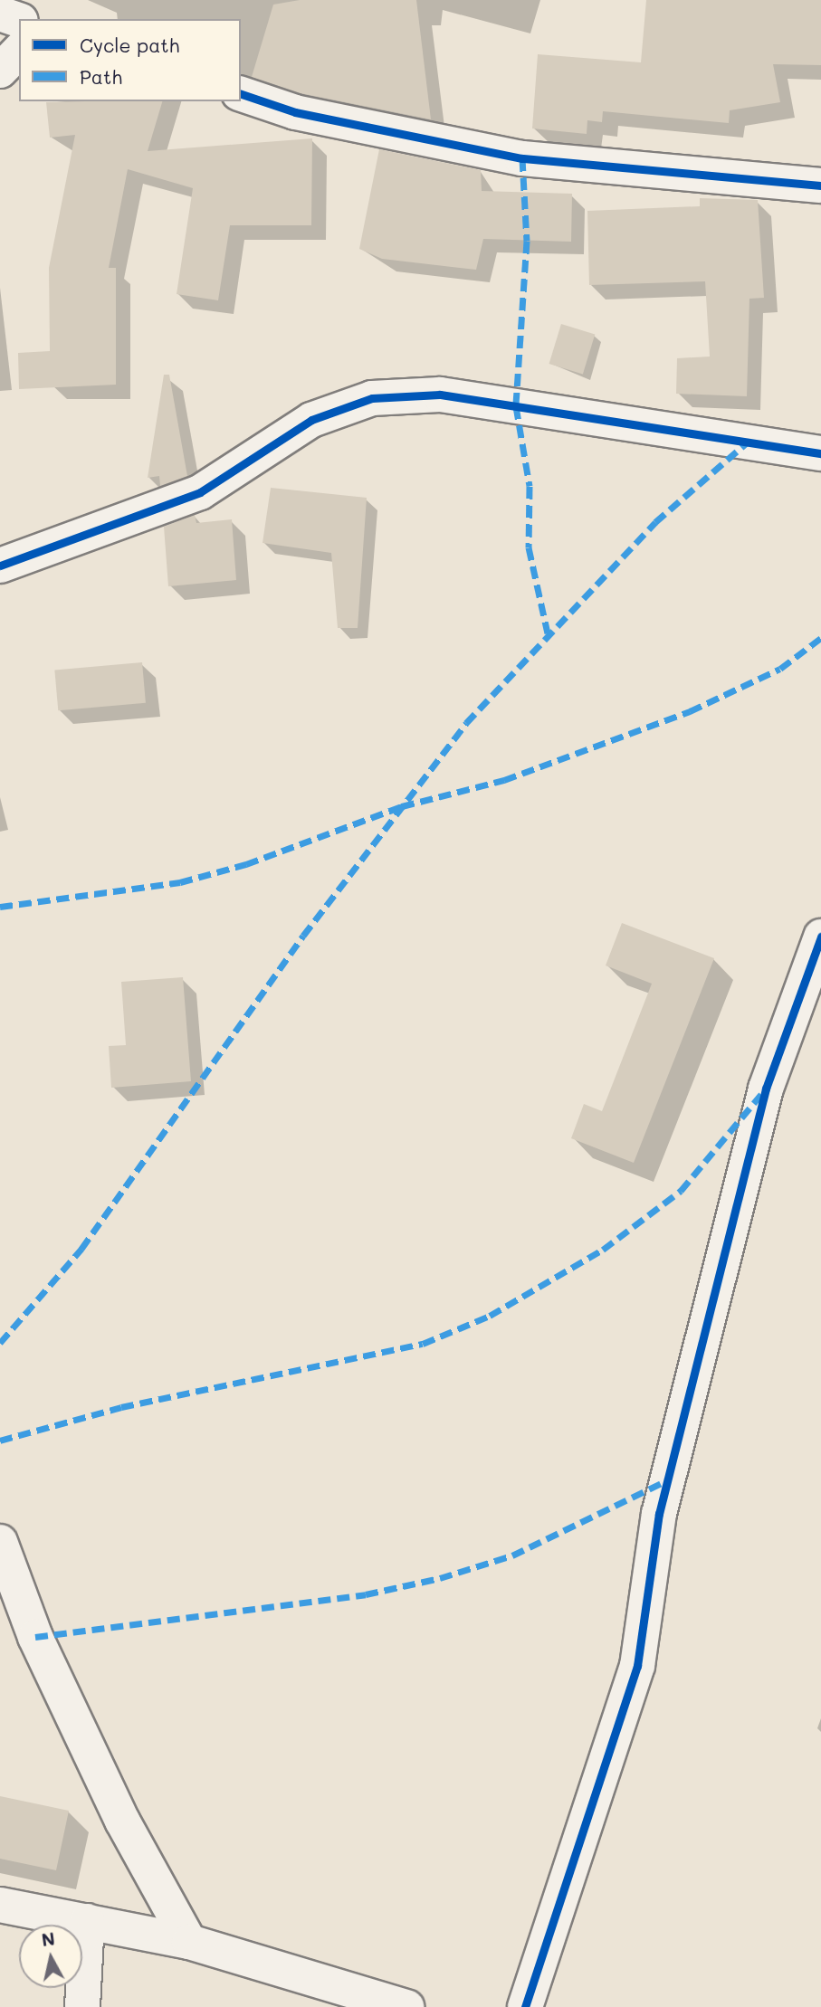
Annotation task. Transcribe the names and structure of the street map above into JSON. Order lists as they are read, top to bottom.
{
  "legend": ["Cycle path", "Path"],
  "north": "top"
}
